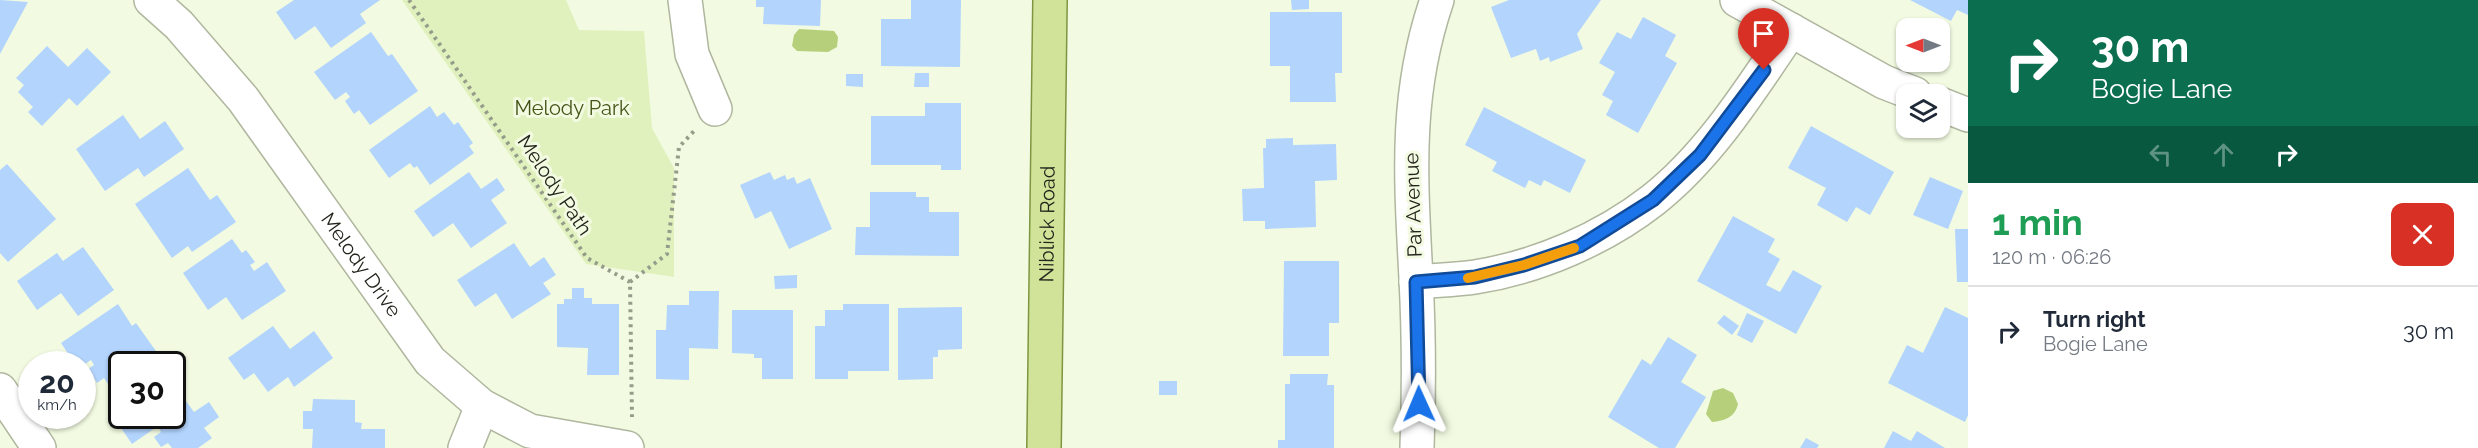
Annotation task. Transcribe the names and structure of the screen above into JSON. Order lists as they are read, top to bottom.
{
  "streets": {
    "main road": ["Niblick Road"],
    "street": ["Par Avenue", "Melody Drive"],
    "path": ["Melody Path"]
  },
  "parks": ["Melody Park"],
  "north": "left",
  "page": {
    "turn": ["30 m", "Bogie Lane"],
    "heading": ["1 min", "120 m · 06:26"],
    "list": [
      {
        "name": "Turn right",
        "note": "Bogie Lane",
        "value": "30 m"
      }
    ],
    "speed": "20 km/h",
    "limit": "30"
  }
}
